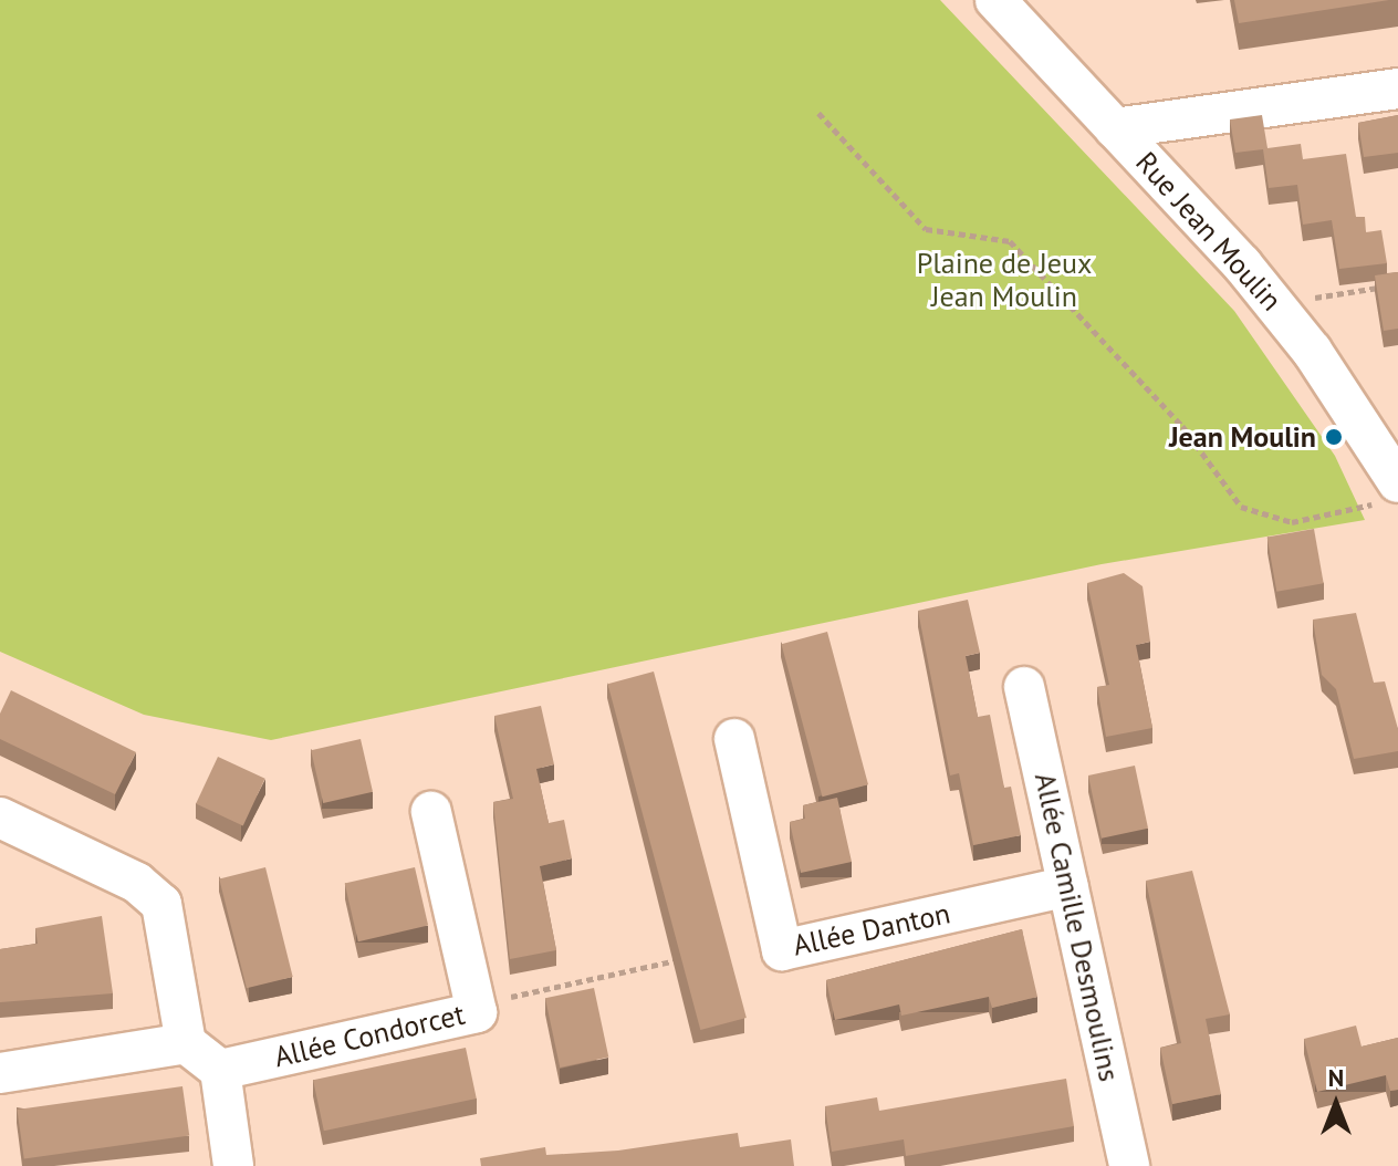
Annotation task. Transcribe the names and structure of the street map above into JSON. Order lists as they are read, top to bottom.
{
  "streets": {
    "street": [
      "Rue Jean Moulin",
      "Allée Camille Desmoulins",
      "Allée Danton",
      "Allée Condorcet"
    ]
  },
  "crossings": [
    ["Allée Camille Desmoulins", "Allée Danton"]
  ],
  "parks": ["Plaine de Jeux Jean Moulin"],
  "places": ["Jean Moulin"],
  "north": "top"
}
